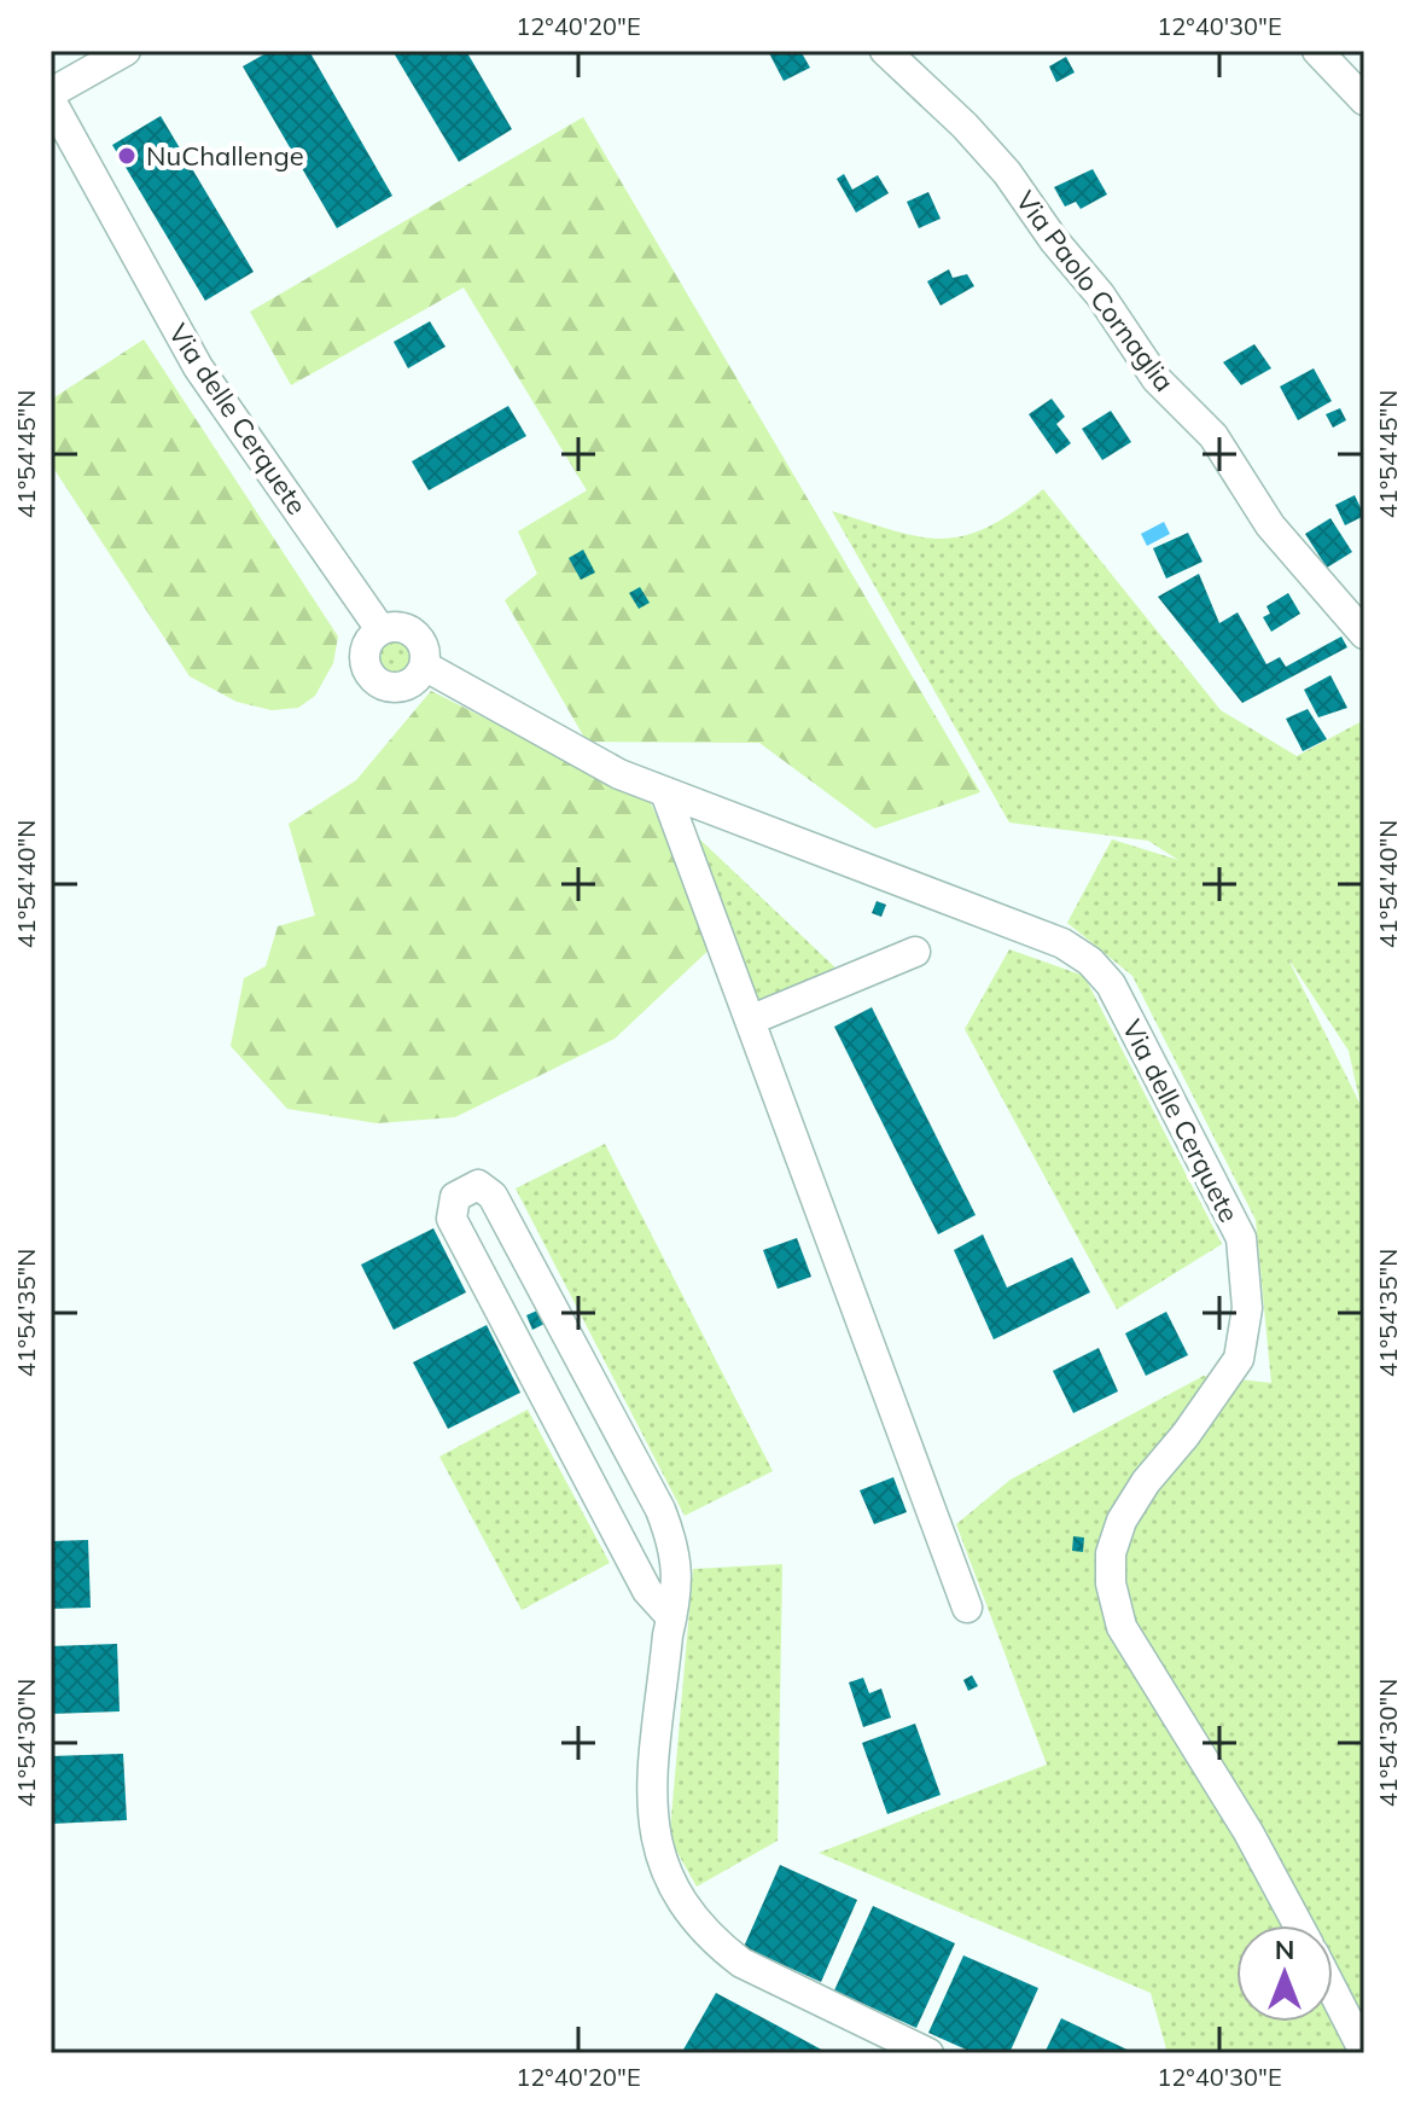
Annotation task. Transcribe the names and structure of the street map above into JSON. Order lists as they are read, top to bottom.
{
  "streets": {
    "street": ["Via Paolo Cornaglia", "Via delle Cerquete"]
  },
  "places": ["NuChallenge"],
  "north": "top",
  "coordinates": [
    "12°40'20\"E",
    "12°40'30\"E",
    "41°54'45\"N",
    "41°54'40\"N",
    "41°54'35\"N",
    "41°54'30\"N"
  ]
}
